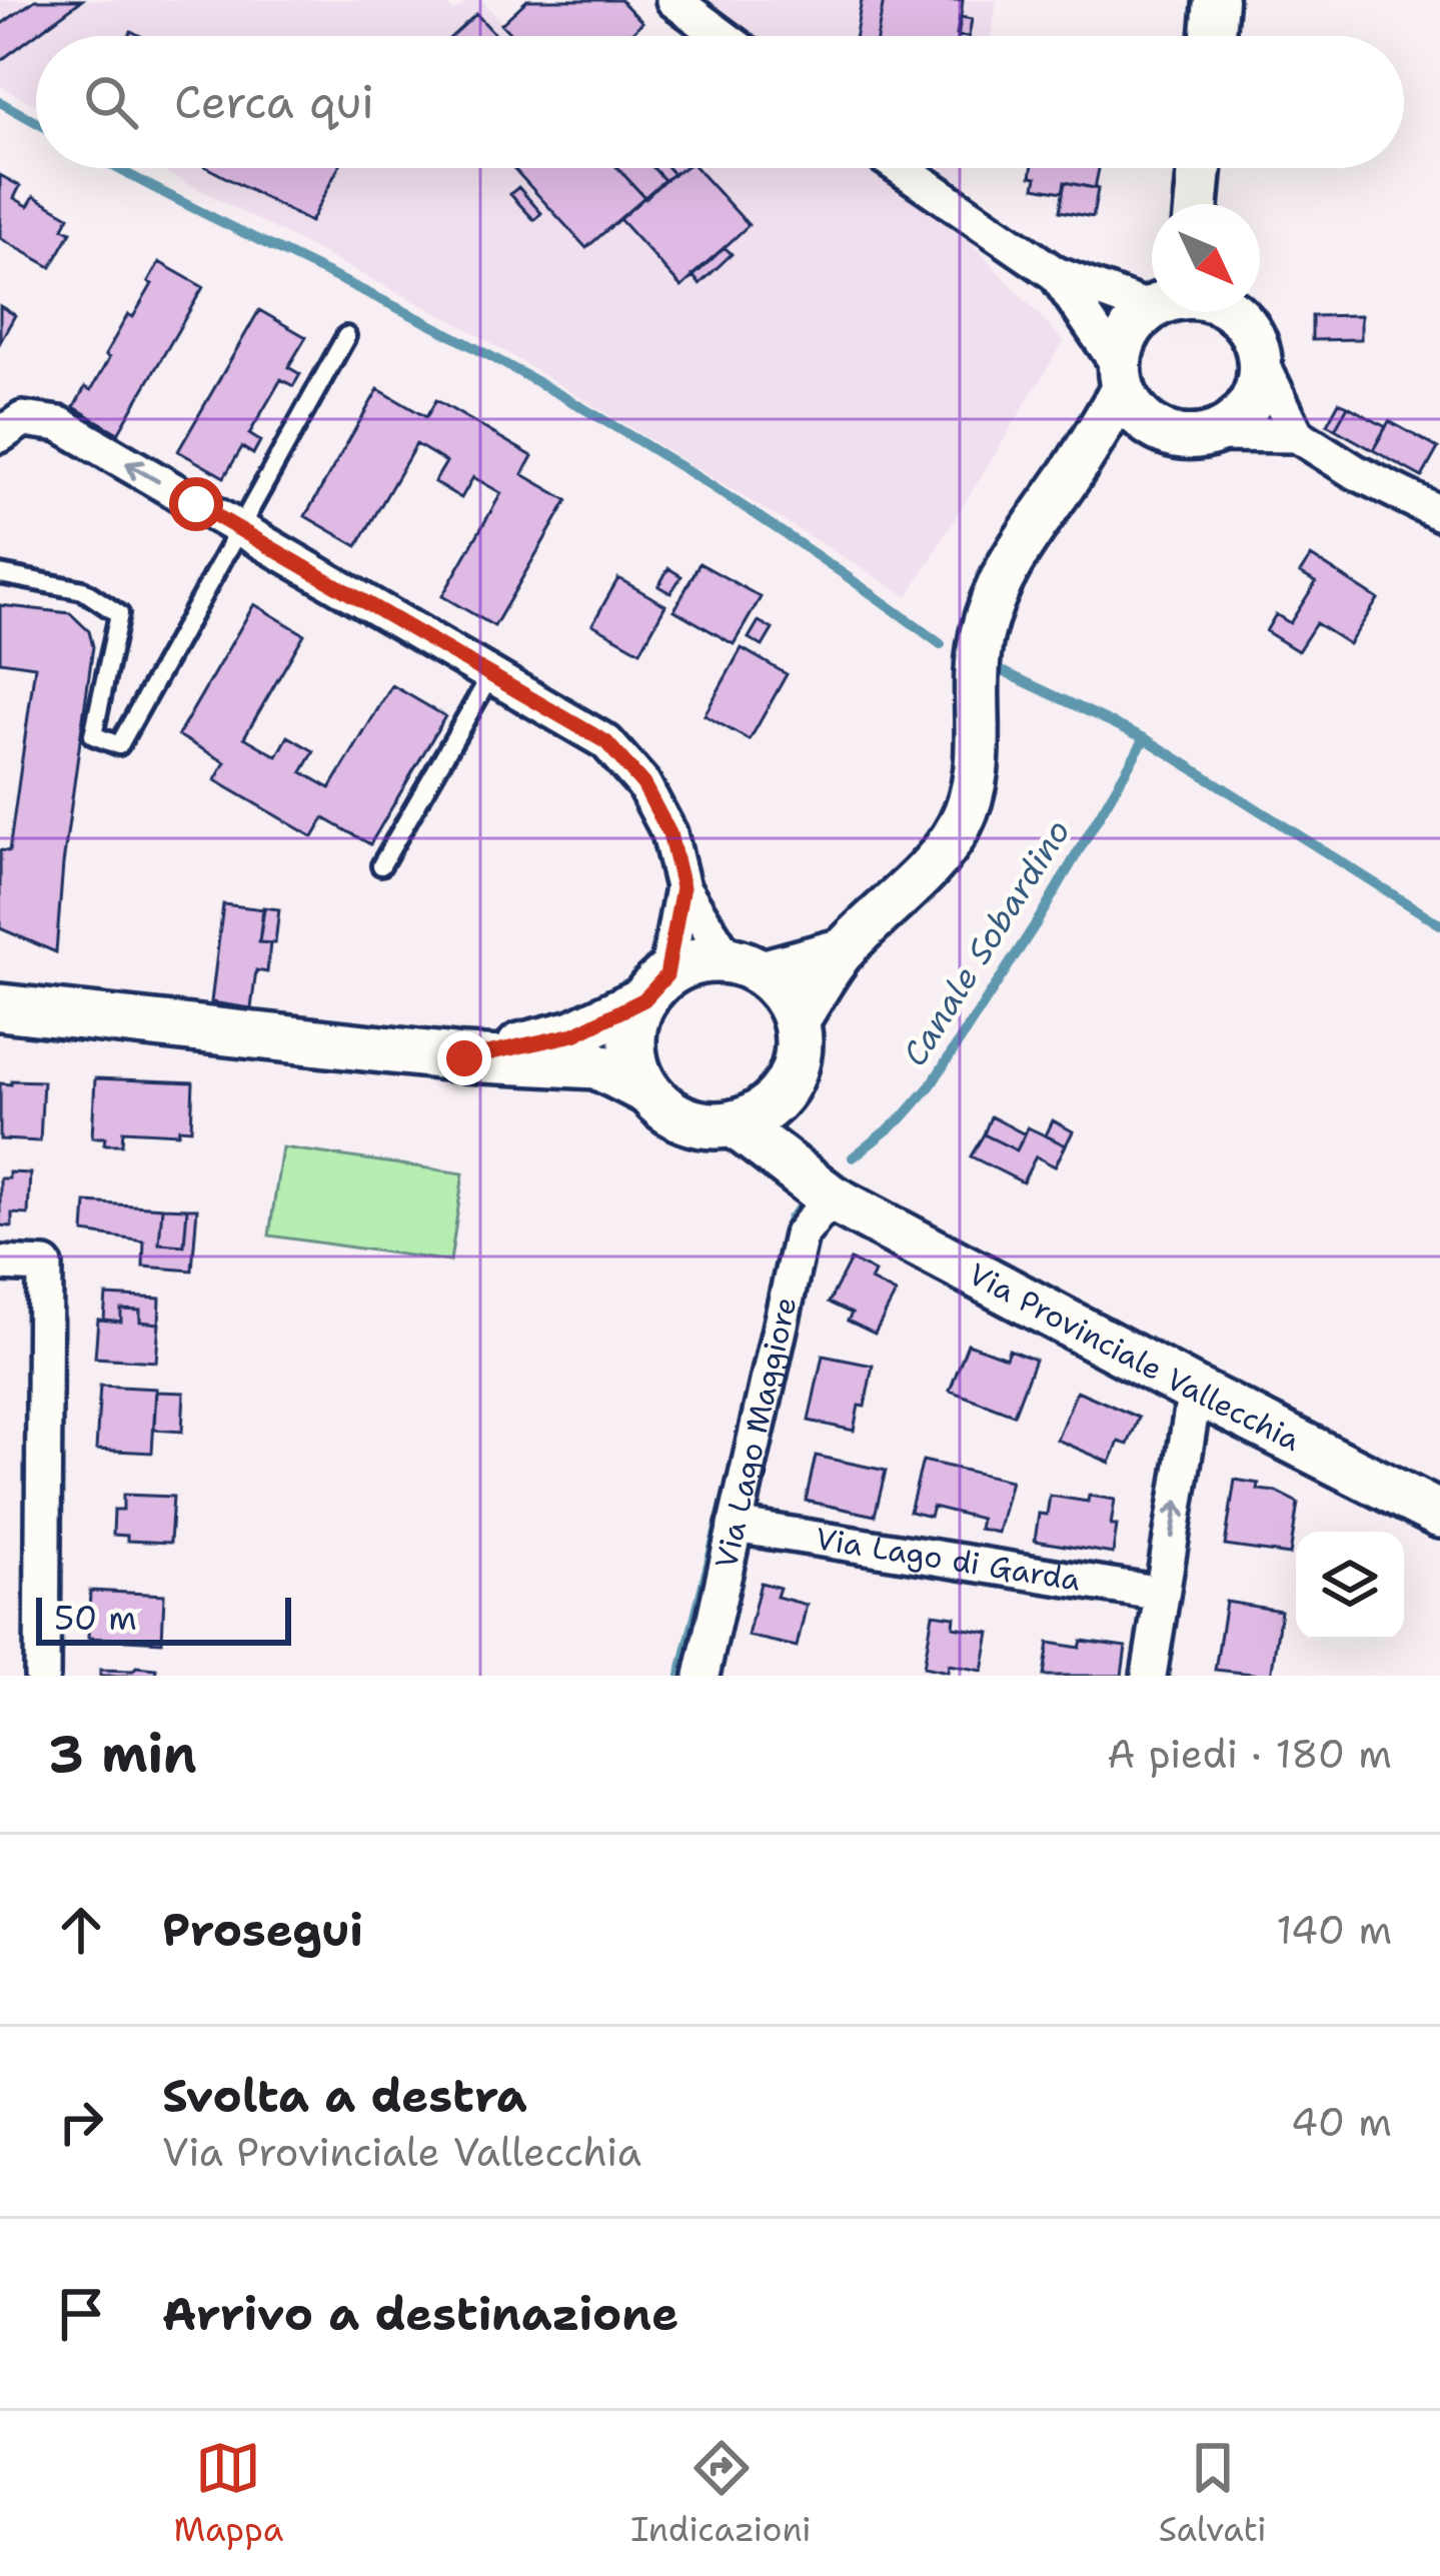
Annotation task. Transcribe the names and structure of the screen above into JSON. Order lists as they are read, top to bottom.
{
  "streets": {
    "main road": ["Via Provinciale Vallecchia"],
    "street": ["Via Lago Maggiore", "Via Lago di Garda"]
  },
  "crossings": [
    ["Via Provinciale Vallecchia", "Via Lago Maggiore"],
    ["Via Lago Maggiore", "Via Lago di Garda"]
  ],
  "water": ["Canale Sobardino"],
  "scale_bar": "50 m",
  "north": "bottom right",
  "page": {
    "search": "Cerca qui",
    "scale": "50 m",
    "heading": ["3 min", "A piedi · 180 m"],
    "list": [
      ["Prosegui", "140 m"],
      ["Svolta a destra", "Via Provinciale Vallecchia", "40 m"],
      "Arrivo a destinazione"
    ],
    "nav": ["Mappa", "Indicazioni", "Salvati"]
  }
}
